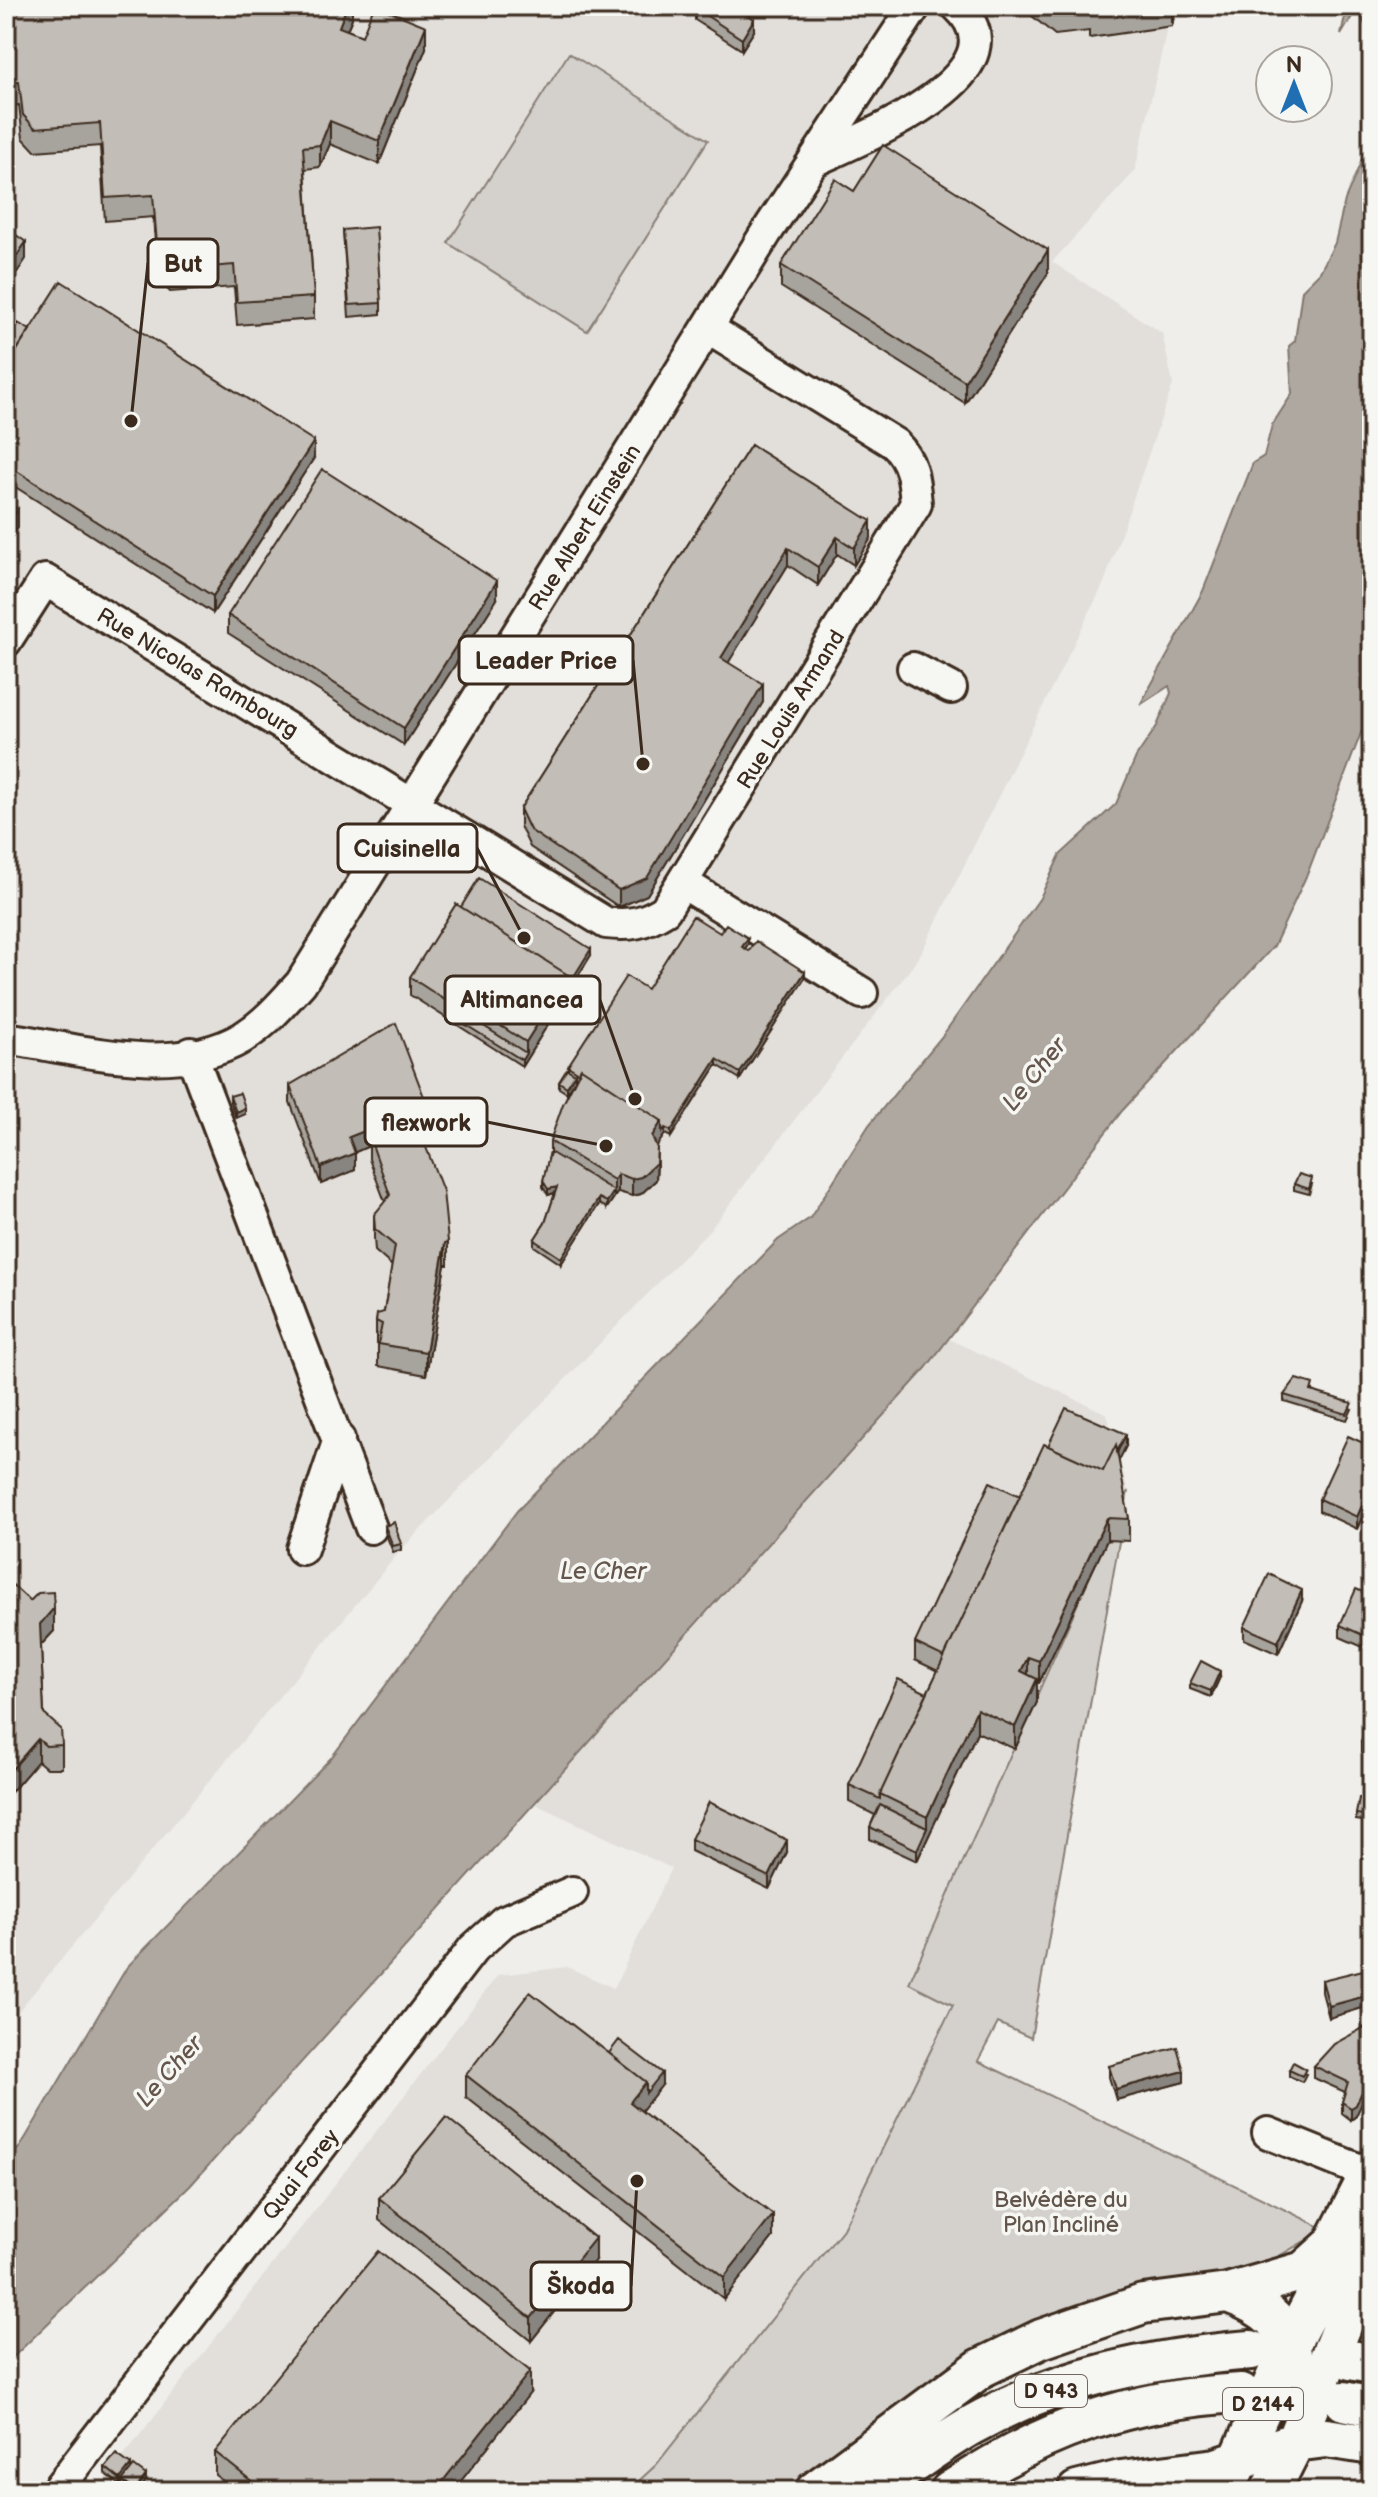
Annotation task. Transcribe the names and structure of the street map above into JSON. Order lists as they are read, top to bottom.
{
  "streets": {
    "main road": ["D 943", "D 2144"],
    "street": [
      "Rue Albert Einstein",
      "Rue Nicolas Rambourg",
      "Rue Louis Armand",
      "Quai Forey"
    ]
  },
  "crossings": [
    ["Rue Albert Einstein", "Rue Nicolas Rambourg"],
    ["Rue Albert Einstein", "Rue Louis Armand"],
    ["Rue Nicolas Rambourg", "Rue Louis Armand"]
  ],
  "water": ["Le Cher"],
  "parks": ["Belvédère du Plan Incliné"],
  "places": [
    "But",
    "Leader Price",
    "Cuisinella",
    "Altimancea",
    "flexwork",
    "Škoda"
  ],
  "north": "top"
}
